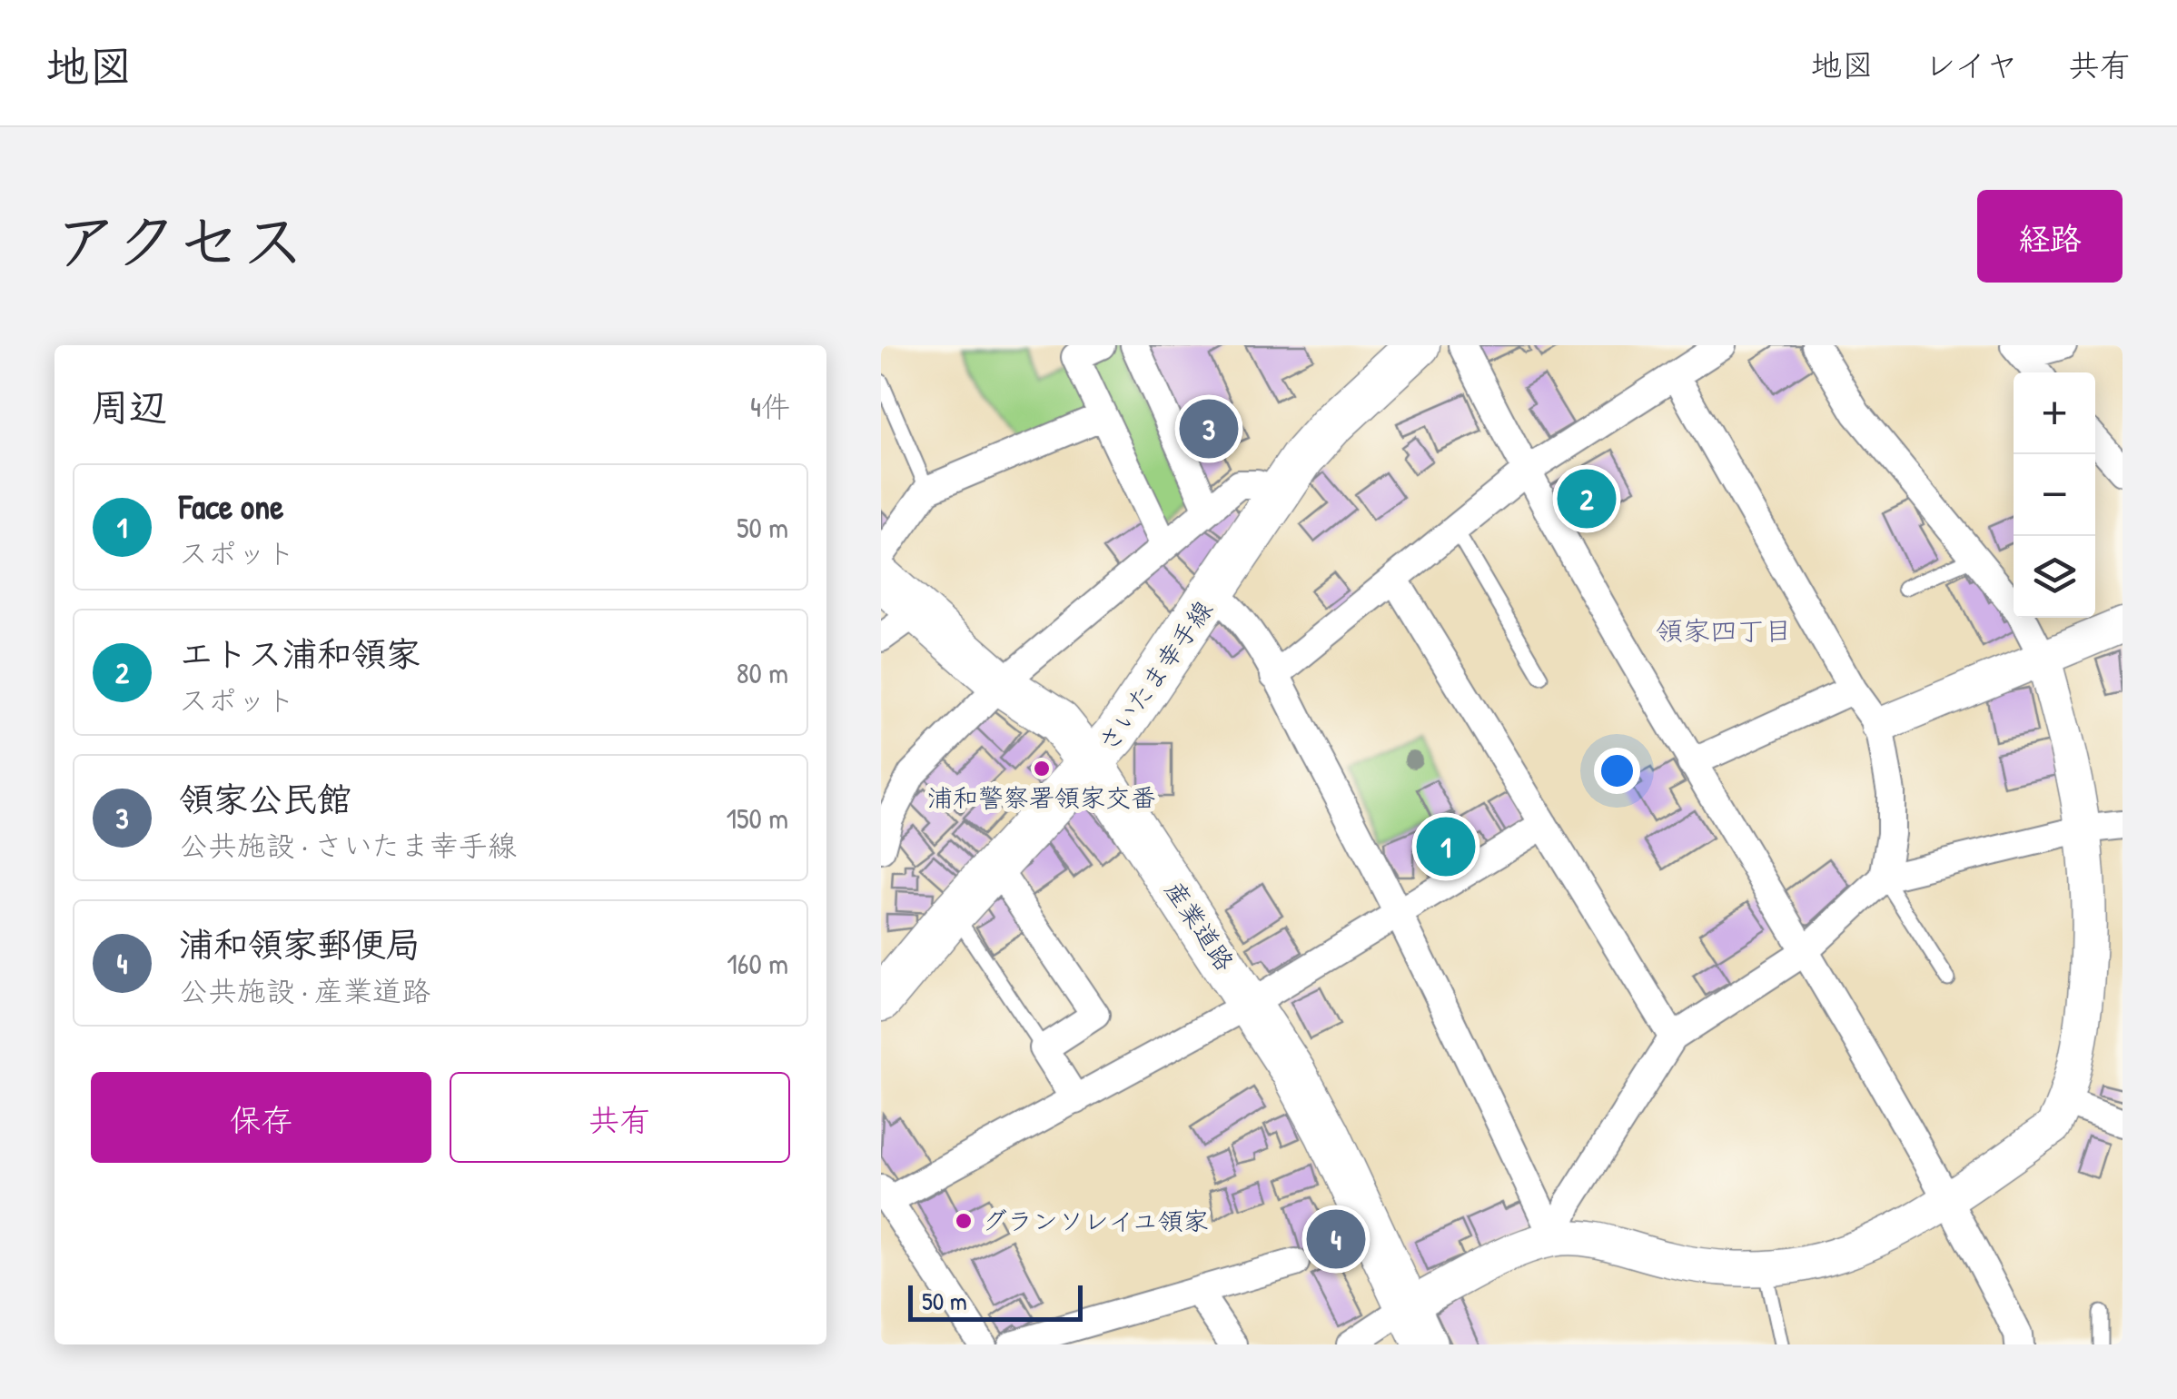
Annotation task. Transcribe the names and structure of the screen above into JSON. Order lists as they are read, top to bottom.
{
  "streets": {
    "main road": ["さいたま幸手線", "産業道路"]
  },
  "crossings": [
    ["さいたま幸手線", "産業道路"]
  ],
  "districts": ["領家四丁目"],
  "places": ["浦和警察署領家交番", "グランソレイユ領家"],
  "scale_bar": "50 m",
  "page": {
    "header": "地図",
    "nav": ["地図", "レイヤ", "共有"],
    "title": "アクセス",
    "buttons": [
      "経路",
      ["保存", "共有"]
    ],
    "heading": ["周辺", "4件"],
    "map_buttons": ["+", "−"],
    "pins": [
      "3",
      "2",
      "1",
      "4"
    ],
    "list": [
      {
        "mark": "1",
        "name": "Face one",
        "note": "スポット",
        "value": "50 m"
      },
      {
        "mark": "2",
        "name": "エトス浦和領家",
        "note": "スポット",
        "value": "80 m"
      },
      {
        "mark": "3",
        "name": "領家公民館",
        "note": "公共施設 · さいたま幸手線",
        "value": "150 m"
      },
      {
        "mark": "4",
        "name": "浦和領家郵便局",
        "note": "公共施設 · 産業道路",
        "value": "160 m"
      }
    ],
    "scale": "50 m"
  }
}
